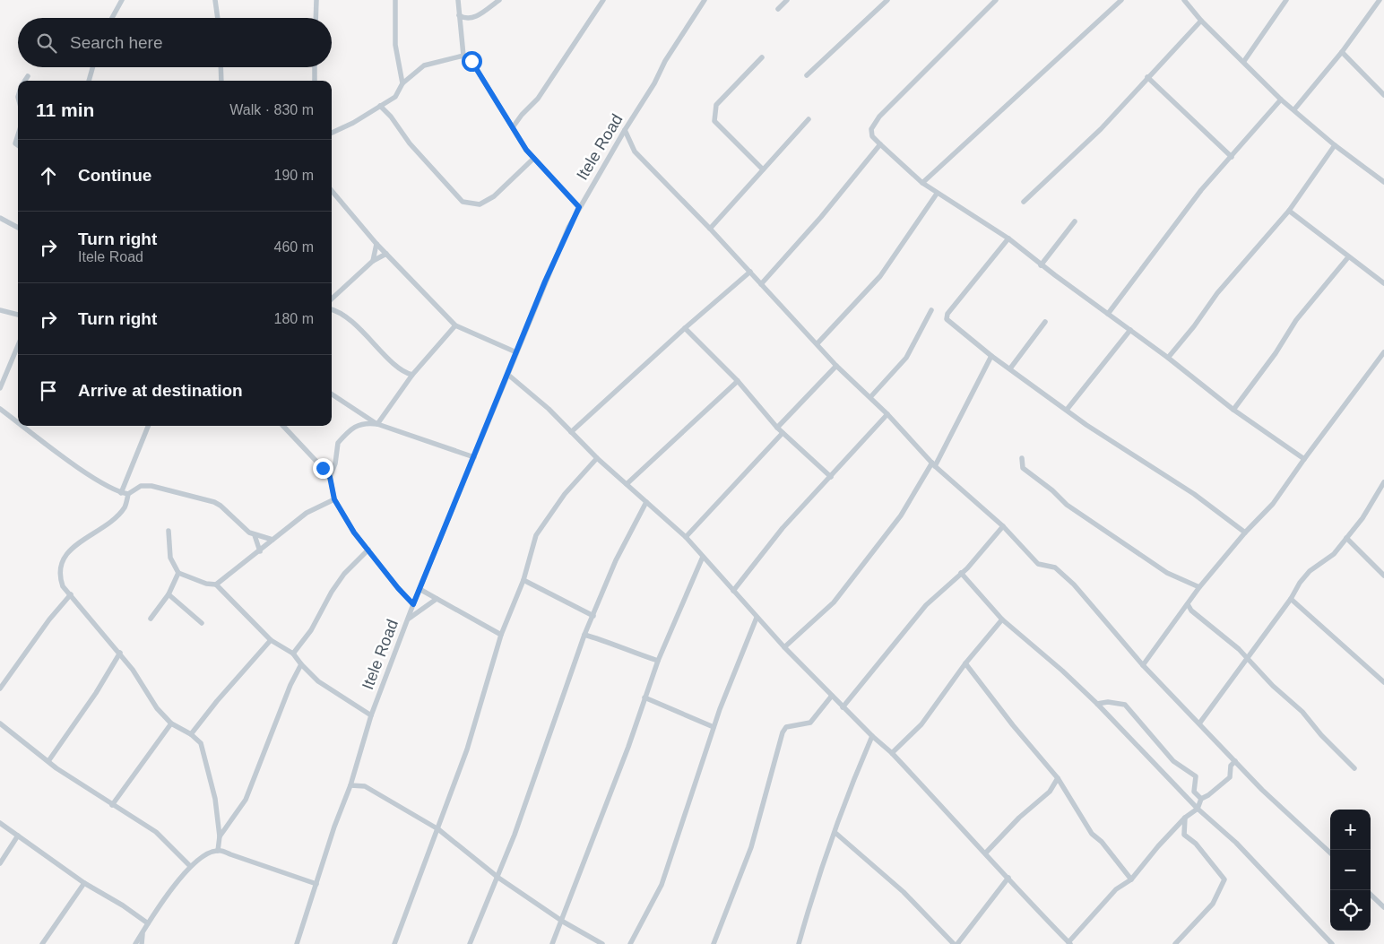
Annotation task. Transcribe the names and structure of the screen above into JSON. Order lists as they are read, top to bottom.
{
  "streets": {
    "street": ["Itele Road"]
  },
  "page": {
    "search": "Search here",
    "heading": ["11 min", "Walk · 830 m"],
    "list": [
      ["Continue", "190 m"],
      ["Turn right", "Itele Road", "460 m"],
      ["Turn right", "180 m"],
      "Arrive at destination"
    ],
    "map_buttons": ["+", "−"]
  }
}
